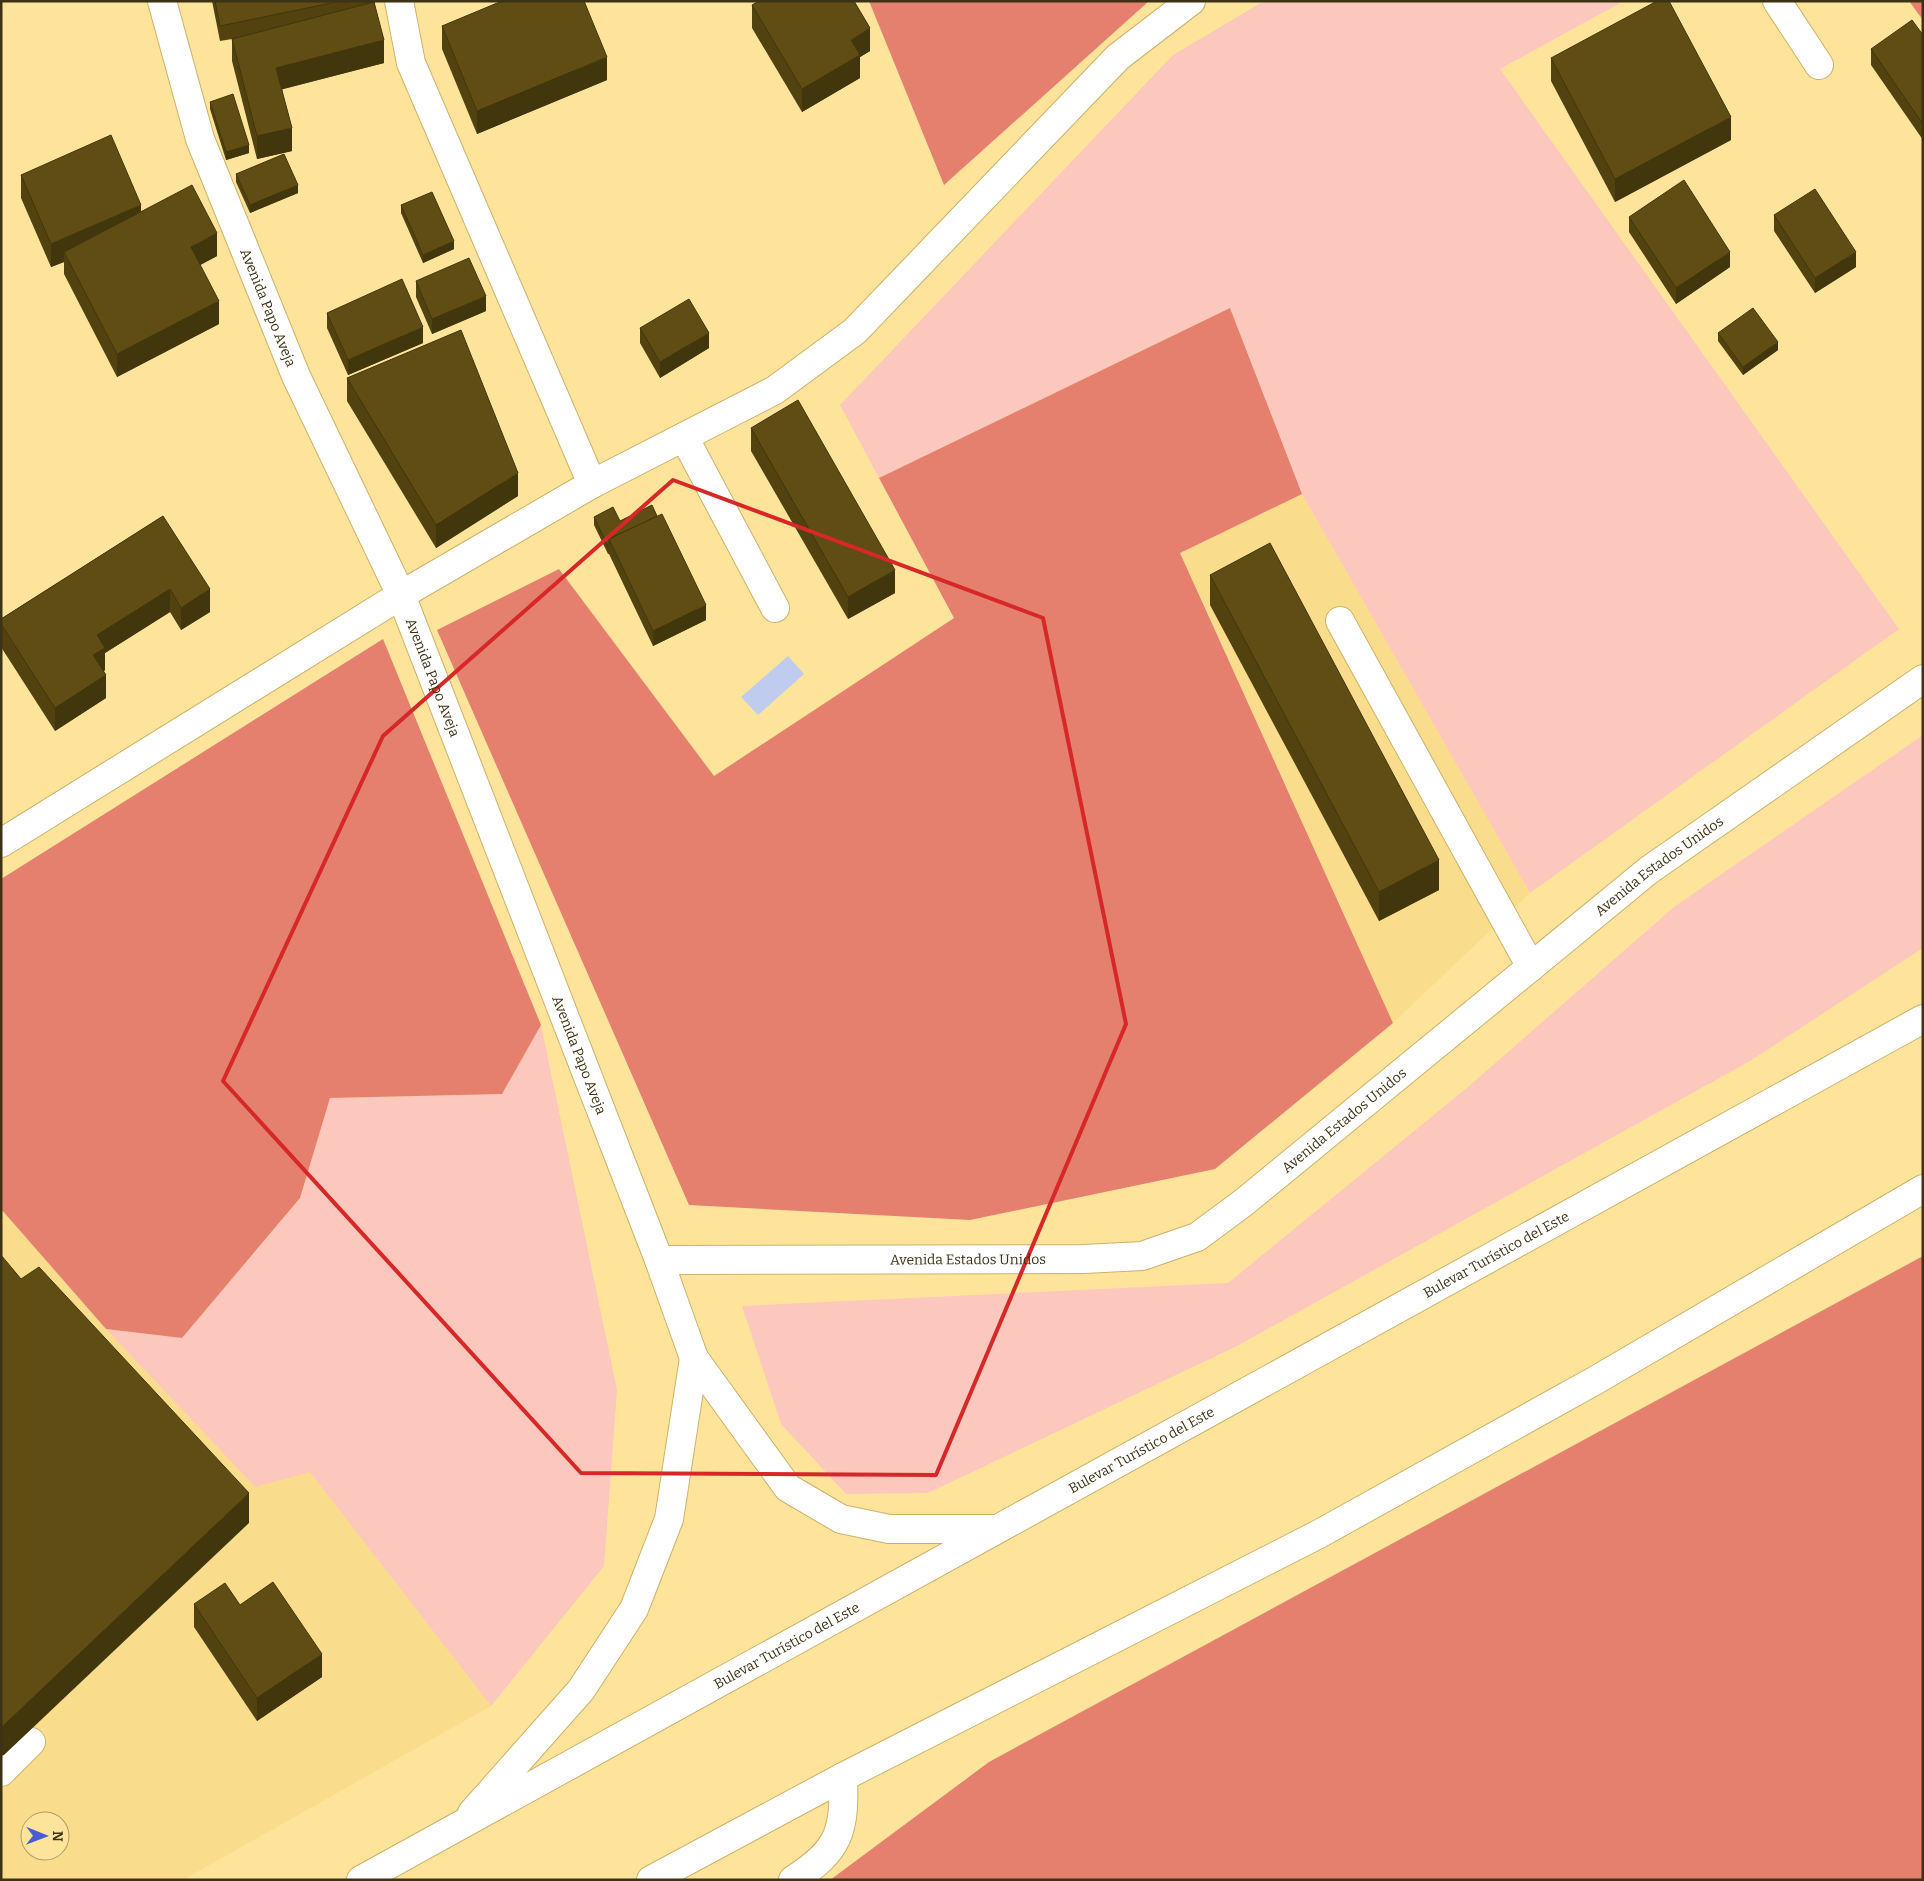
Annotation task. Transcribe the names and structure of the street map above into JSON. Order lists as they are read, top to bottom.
{
  "streets": {
    "main road": ["Avenida Papo Aveja", "Avenida Estados Unidos", "Bulevar Turístico del Este"]
  },
  "crossings": [
    ["Avenida Papo Aveja", "Avenida Estados Unidos"]
  ],
  "north": "right"
}
